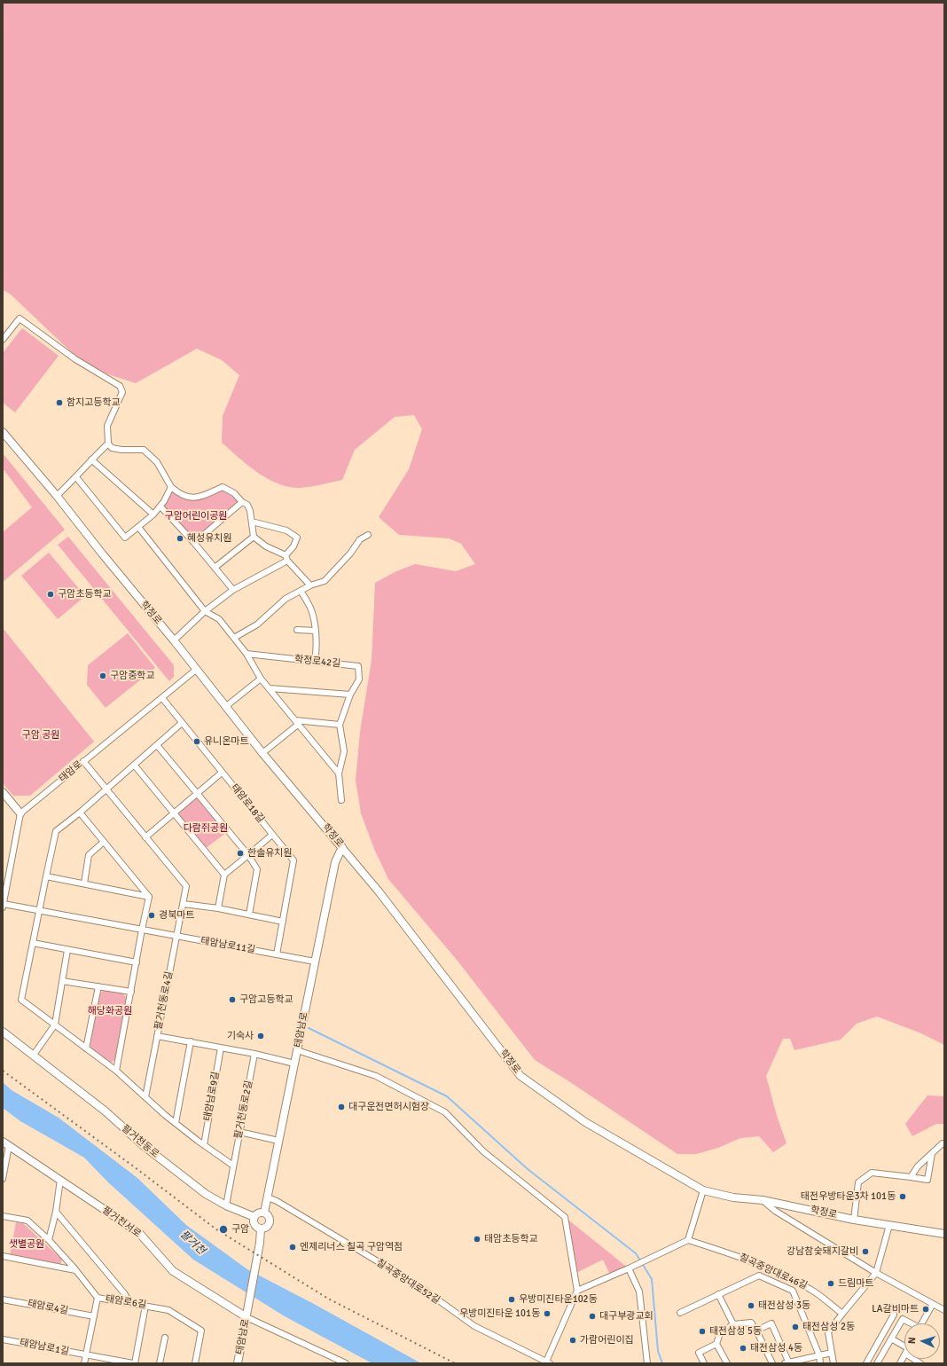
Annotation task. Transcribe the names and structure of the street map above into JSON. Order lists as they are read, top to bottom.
{
  "streets": {
    "main road": [
      "학정로",
      "태암남로",
      "팔거천동로",
      "팔거천서로"
    ],
    "street": [
      "학정로42길",
      "태암로",
      "태암로18길",
      "태암남로11길",
      "팔거천동로4길",
      "태암남로9길",
      "팔거천동로2길",
      "칠곡중앙대로46길",
      "칠곡중앙대로52길",
      "태암로6길",
      "태암로4길",
      "태암남로1길"
    ]
  },
  "crossings": [
    ["학정로", "태암로"],
    ["학정로", "태암남로"],
    ["태암로", "태암로18길"],
    ["태암로", "팔거천동로4길"],
    ["태암로18길", "태암남로11길"],
    ["태암남로11길", "팔거천동로4길"],
    ["태암남로11길", "태암남로"],
    ["태암남로", "팔거천동로"],
    ["태암남로", "팔거천서로"],
    ["태암남로", "칠곡중앙대로52길"],
    ["팔거천동로2길", "팔거천동로"],
    ["태암로6길", "태암남로1길"]
  ],
  "water": ["팔거천"],
  "parks": [
    "구암어린이공원",
    "구암 공원",
    "다람쥐공원",
    "해당화공원",
    "샛별공원"
  ],
  "places": [
    "함지고등학교",
    "혜성유치원",
    "구암초등학교",
    "구암중학교",
    "유니온마트",
    "한솔유치원",
    "경북마트",
    "구암고등학교",
    "기숙사",
    "대구운전면허시험장",
    "태전우방타운3차 101동",
    "구암",
    "태암초등학교",
    "엔제리너스 칠곡 구암역점",
    "강남참숯돼지갈비",
    "드림마트",
    "우방미진타운102동",
    "태전삼성 3동",
    "LA갈비마트",
    "우방미진타운 101동",
    "대구부광교회",
    "태전삼성 2동",
    "태전삼성 5동",
    "가람어린이집",
    "태전삼성 4동"
  ],
  "north": "left"
}
